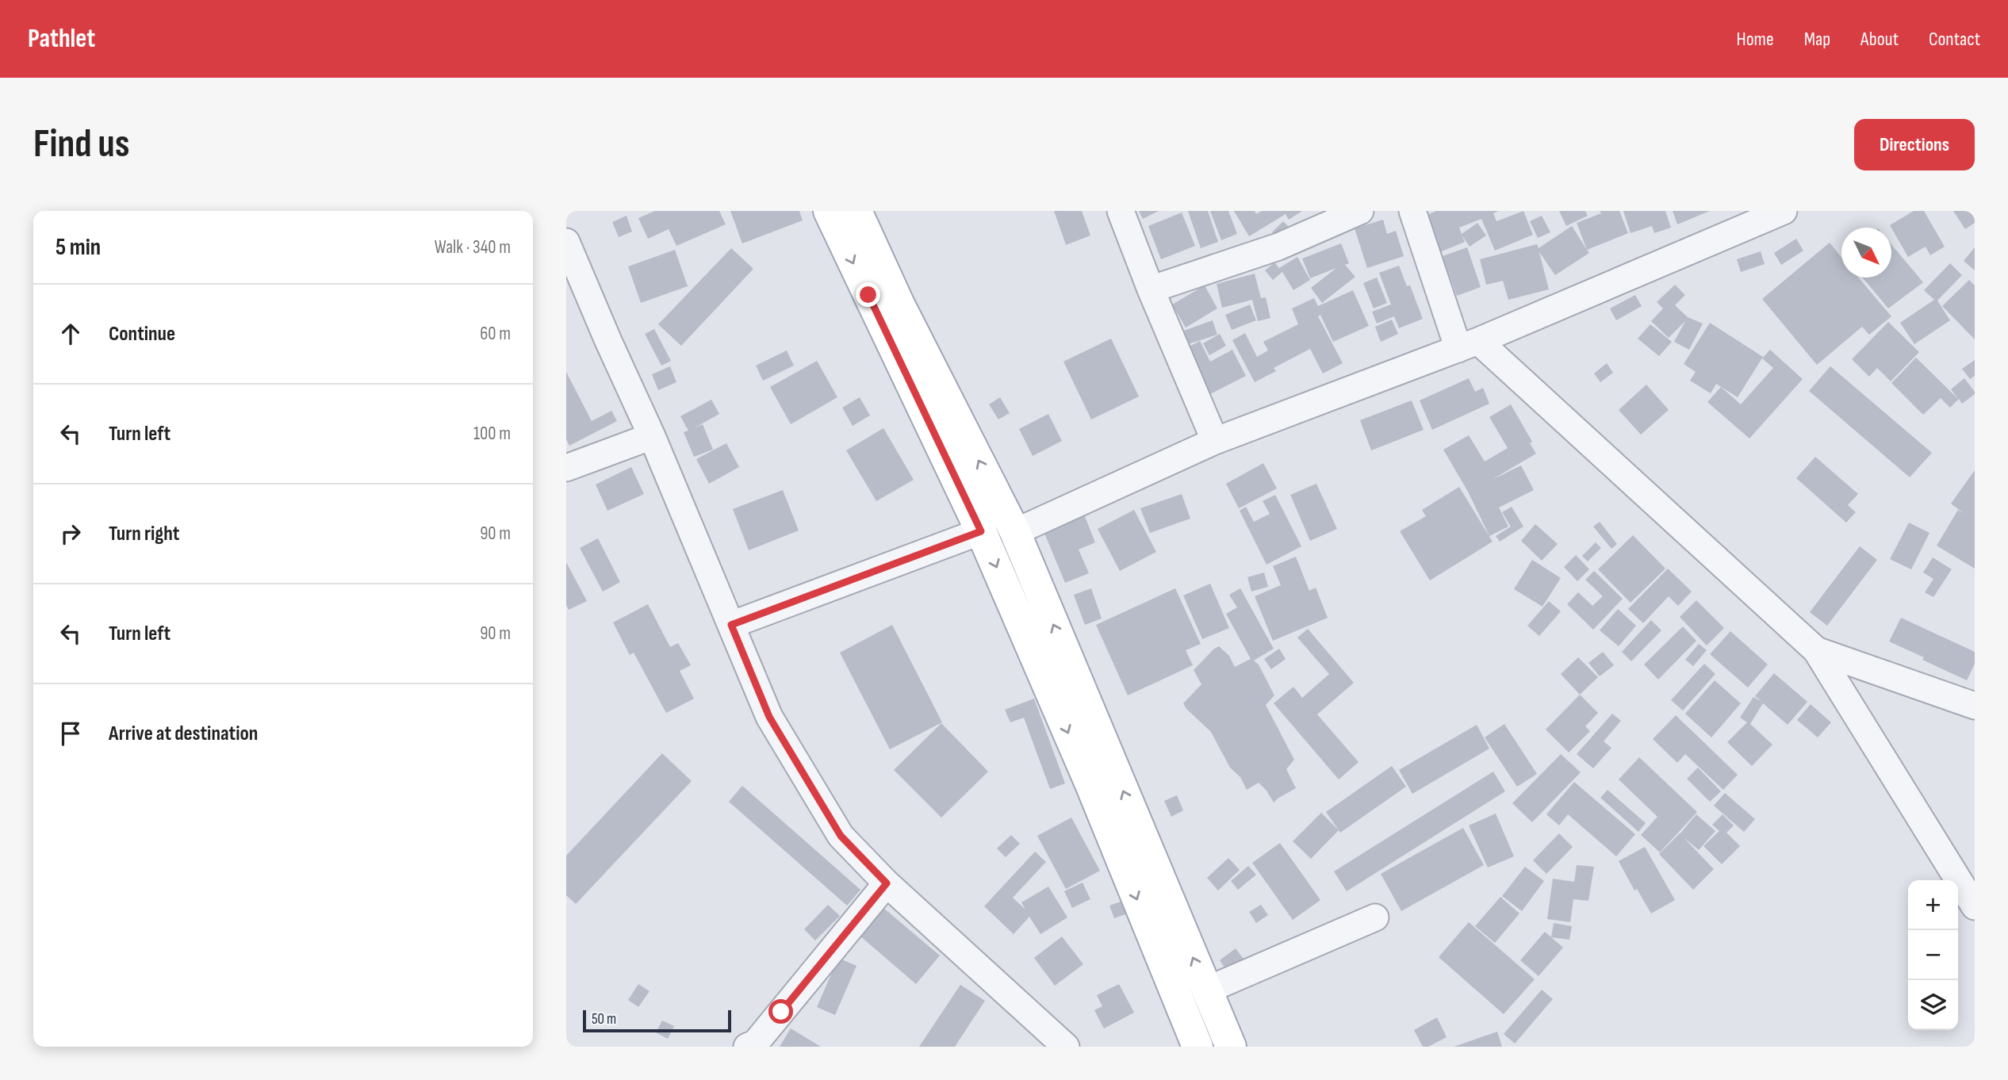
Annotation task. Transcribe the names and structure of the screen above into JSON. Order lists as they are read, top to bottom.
{
  "scale_bar": "50 m",
  "north": "bottom right",
  "page": {
    "header": "Pathlet",
    "nav": [
      "Home",
      "Map",
      "About",
      "Contact"
    ],
    "buttons": "Directions",
    "title": "Find us",
    "heading": ["5 min", "Walk · 340 m"],
    "list": [
      ["Continue", "60 m"],
      ["Turn left", "100 m"],
      ["Turn right", "90 m"],
      ["Turn left", "90 m"],
      "Arrive at destination"
    ],
    "map_buttons": ["+", "−"],
    "scale": "50 m"
  }
}
